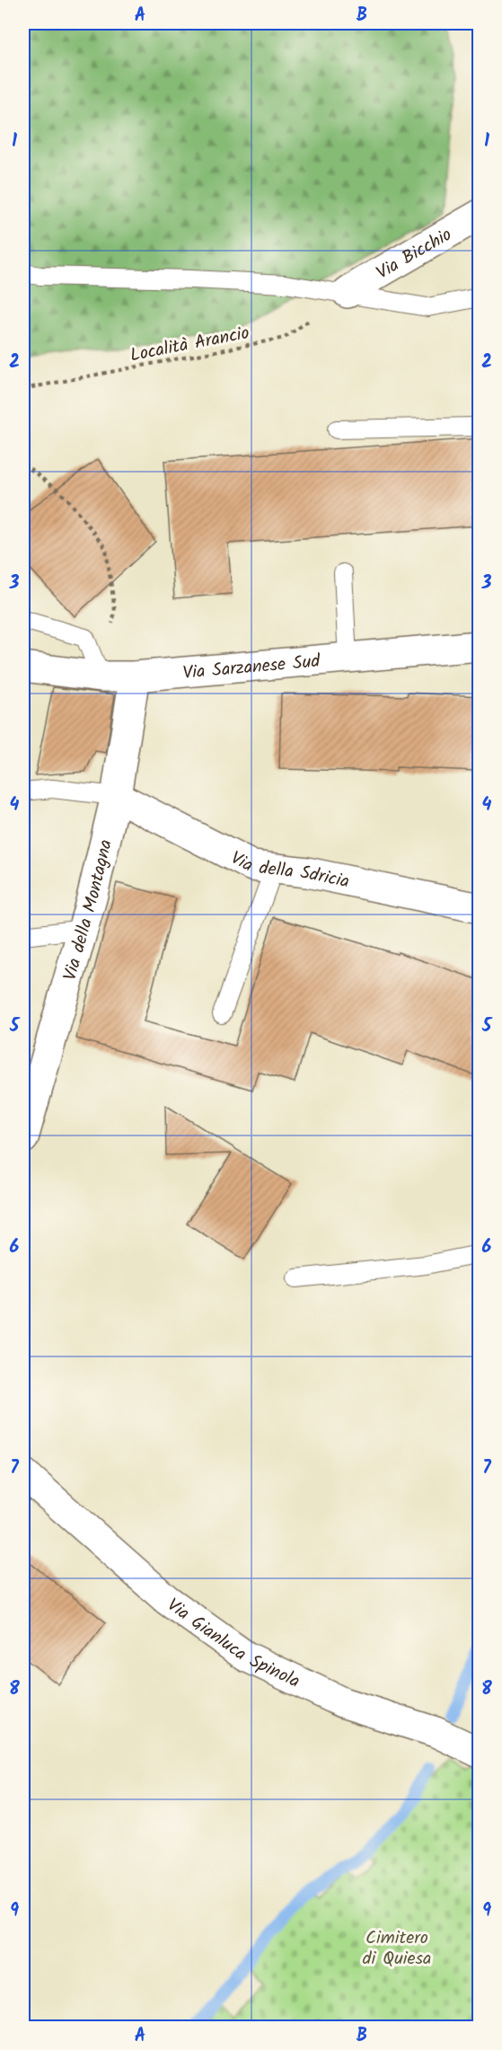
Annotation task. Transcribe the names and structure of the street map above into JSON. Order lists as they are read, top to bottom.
{
  "streets": {
    "street": [
      "Via Bicchio",
      "Via Sarzanese Sud",
      "Via della Sdricia",
      "Via della Montagna",
      "Via Gianluca Spinola"
    ],
    "path": ["Località Arancio"]
  },
  "crossings": [
    ["Via Bicchio", "Località Arancio"],
    ["Via Sarzanese Sud", "Via della Montagna"],
    ["Via della Sdricia", "Via della Montagna"]
  ],
  "parks": ["Cimitero di Quiesa"],
  "grid": {
    "columns": ["A", "B"],
    "rows": [
      "1",
      "2",
      "3",
      "4",
      "5",
      "6",
      "7",
      "8",
      "9"
    ]
  }
}
